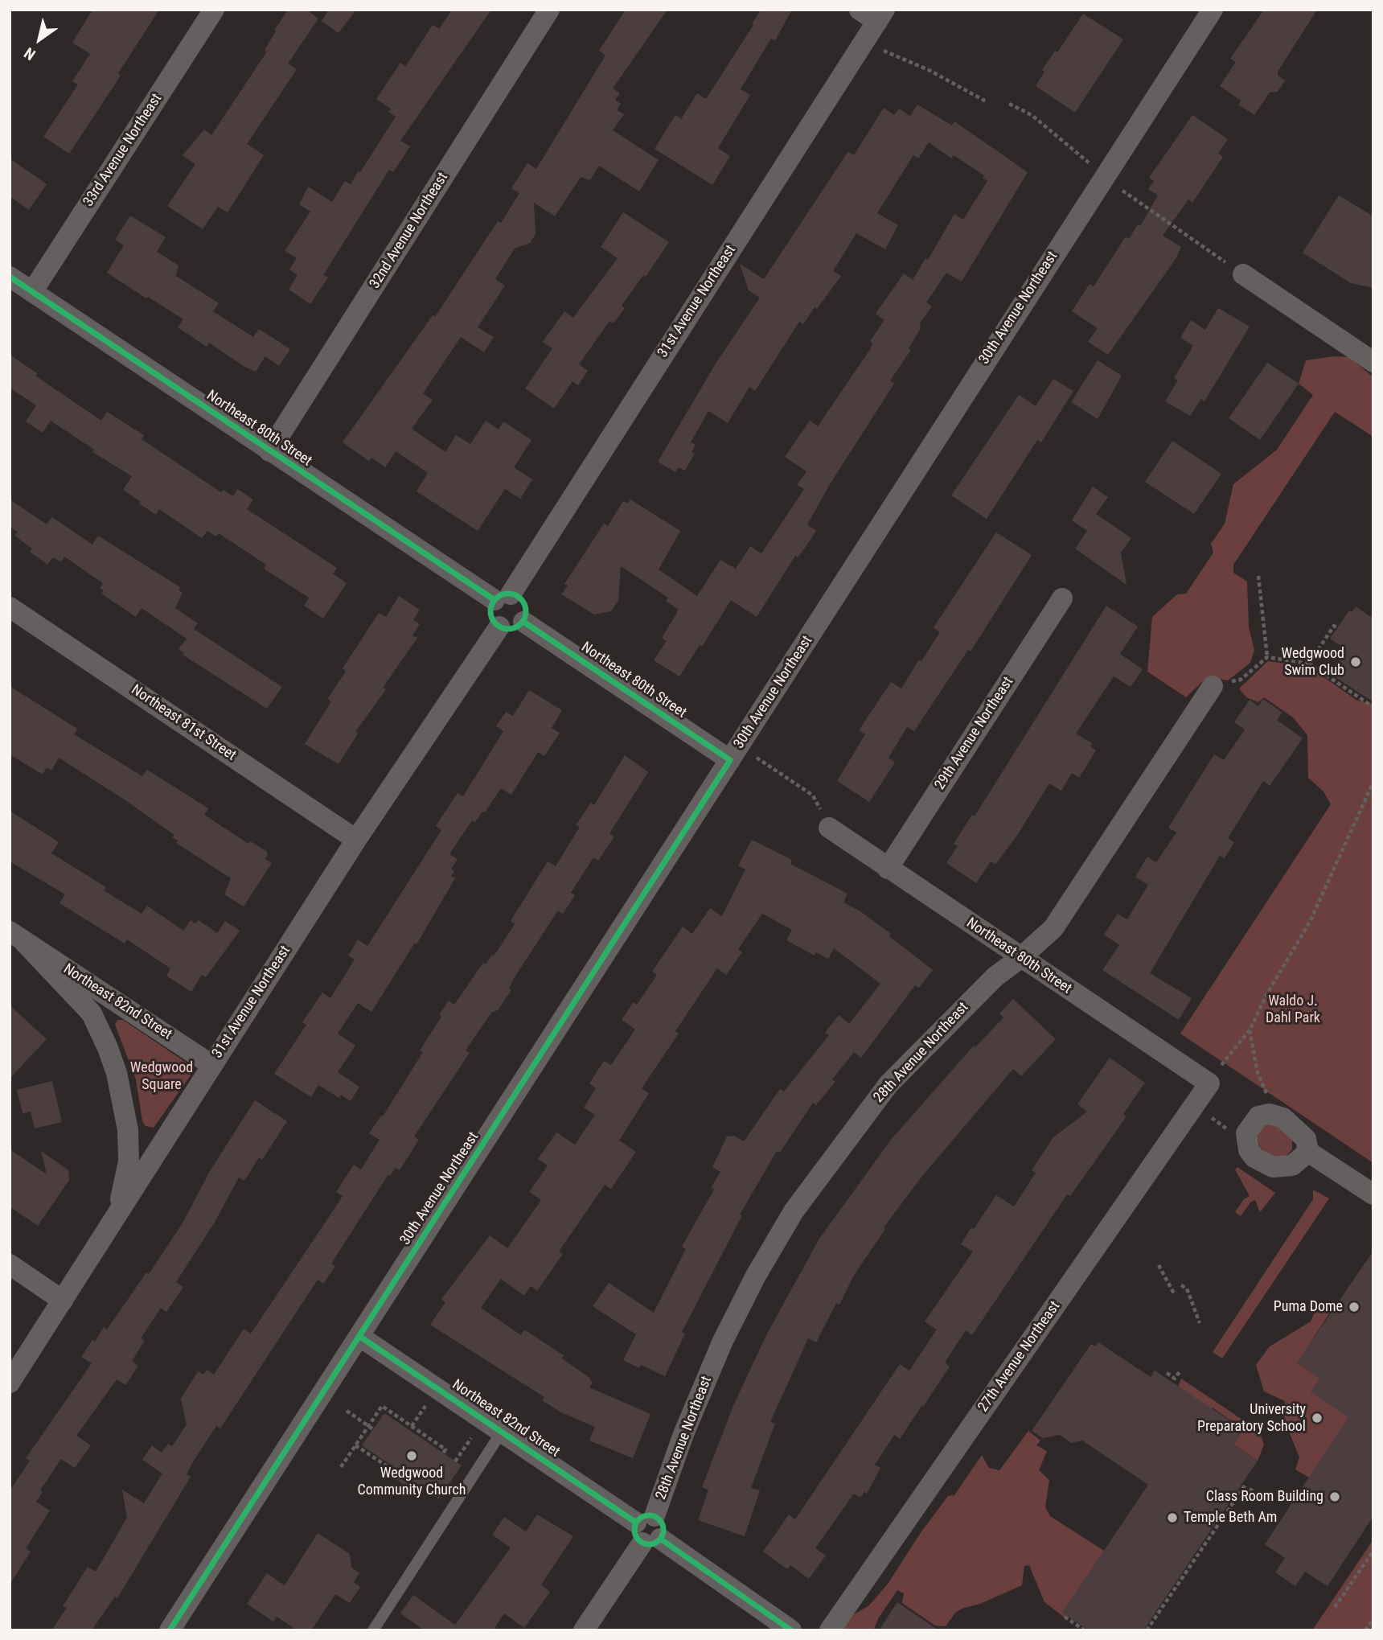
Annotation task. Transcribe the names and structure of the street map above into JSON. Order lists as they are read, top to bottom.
{
  "streets": {
    "street": [
      "33rd Avenue Northeast",
      "32nd Avenue Northeast",
      "31st Avenue Northeast",
      "30th Avenue Northeast",
      "Northeast 80th Street",
      "Northeast 81st Street",
      "29th Avenue Northeast",
      "Northeast 82nd Street",
      "28th Avenue Northeast",
      "27th Avenue Northeast"
    ]
  },
  "crossings": [
    ["33rd Avenue Northeast", "Northeast 80th Street"],
    ["32nd Avenue Northeast", "Northeast 80th Street"],
    ["31st Avenue Northeast", "Northeast 80th Street"],
    ["31st Avenue Northeast", "Northeast 81st Street"],
    ["31st Avenue Northeast", "Northeast 82nd Street"],
    ["30th Avenue Northeast", "Northeast 80th Street"],
    ["30th Avenue Northeast", "Northeast 82nd Street"],
    ["Northeast 80th Street", "29th Avenue Northeast"],
    ["Northeast 80th Street", "28th Avenue Northeast"],
    ["Northeast 80th Street", "27th Avenue Northeast"],
    ["Northeast 82nd Street", "28th Avenue Northeast"]
  ],
  "parks": ["Waldo J. Dahl Park", "Wedgwood Square"],
  "places": [
    "Wedgwood Swim Club",
    "Puma Dome",
    "University Preparatory School",
    "Wedgwood Community Church",
    "Class Room Building",
    "Temple Beth Am"
  ],
  "north": "bottom left"
}
